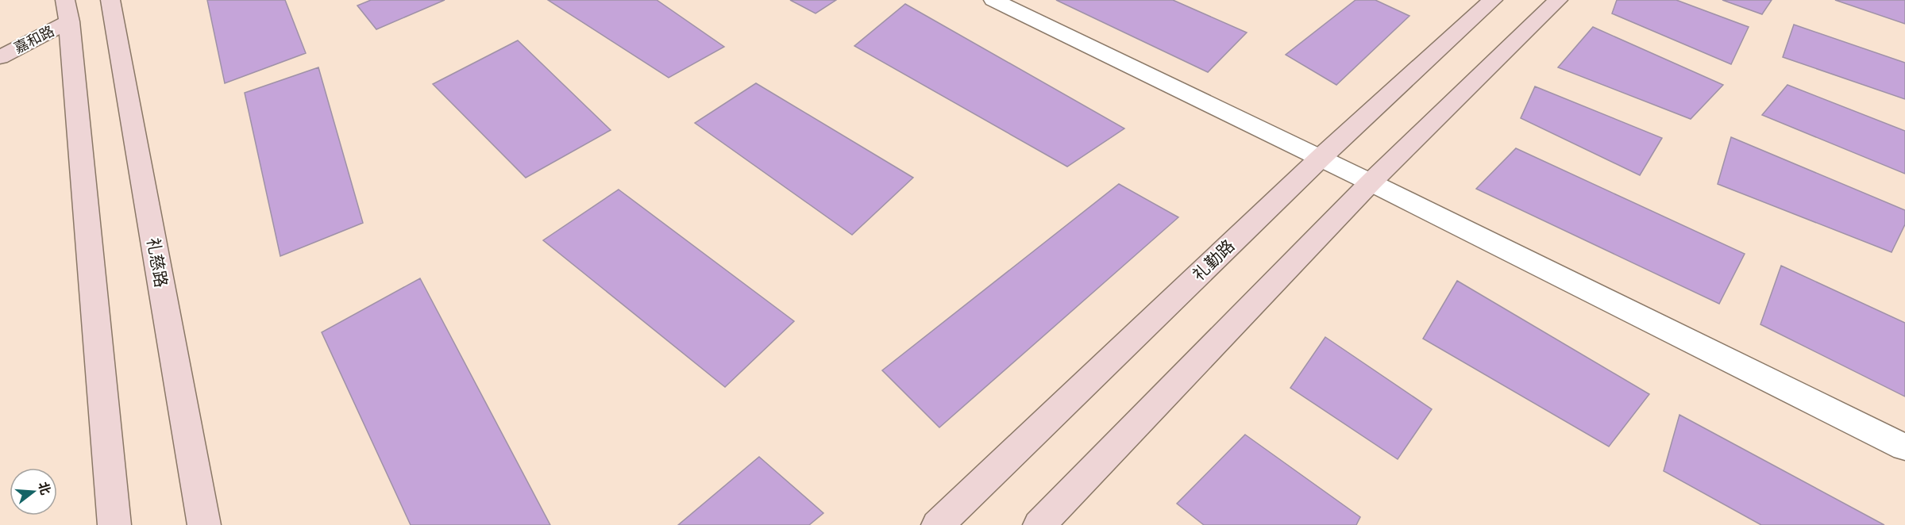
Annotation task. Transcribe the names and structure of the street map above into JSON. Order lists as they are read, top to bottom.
{
  "streets": {
    "main road": ["嘉和路", "礼勤路", "礼慈路"]
  },
  "north": "right"
}
